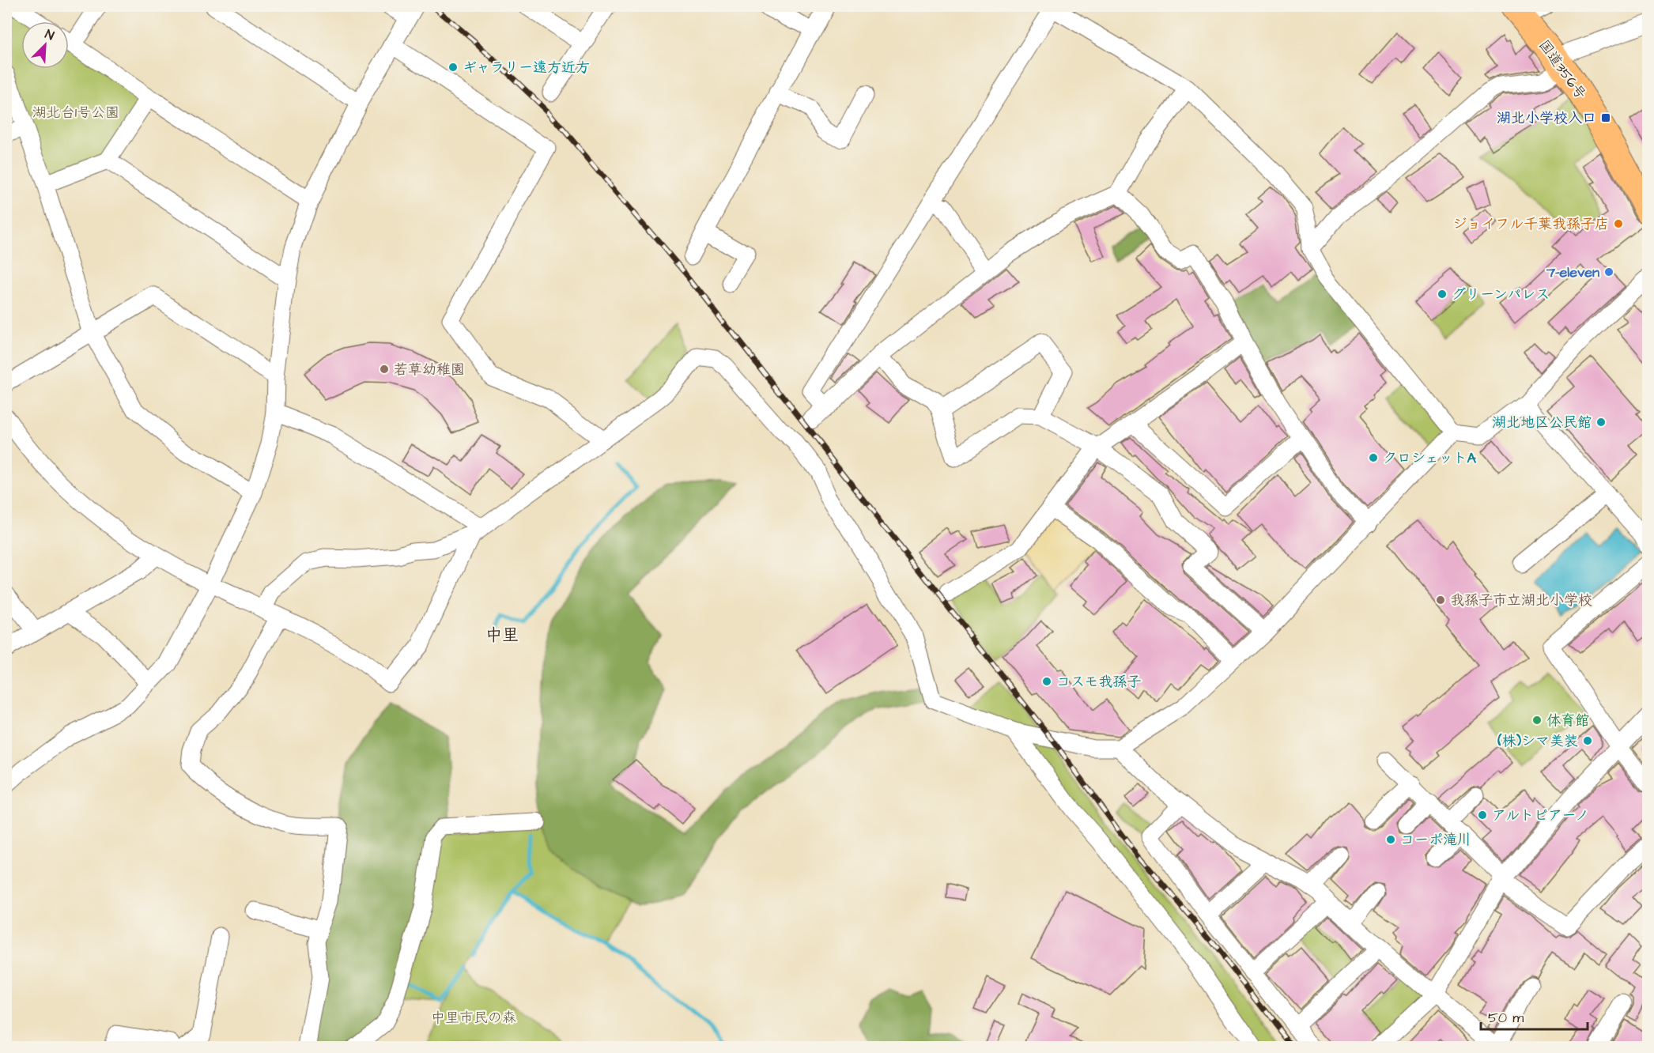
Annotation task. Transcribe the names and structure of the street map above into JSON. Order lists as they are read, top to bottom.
{
  "streets": {
    "highway": ["国道356号"]
  },
  "districts": ["中里"],
  "parks": ["湖北台1号公園", "中里市民の森"],
  "places": {
    "other": [
      "ギャラリー遠方近方",
      "ジョイフル千葉我孫子店",
      "7-eleven",
      "グリーンパレス",
      "若草幼稚園",
      "湖北地区公民館",
      "クロシェットA",
      "我孫子市立湖北小学校",
      "コスモ我孫子",
      "体育館",
      "(株)シマ美装",
      "アルトピアーノ",
      "コーポ滝川"
    ],
    "transit": ["湖北小学校入口"]
  },
  "scale_bar": "50 m",
  "north": "top right"
}
